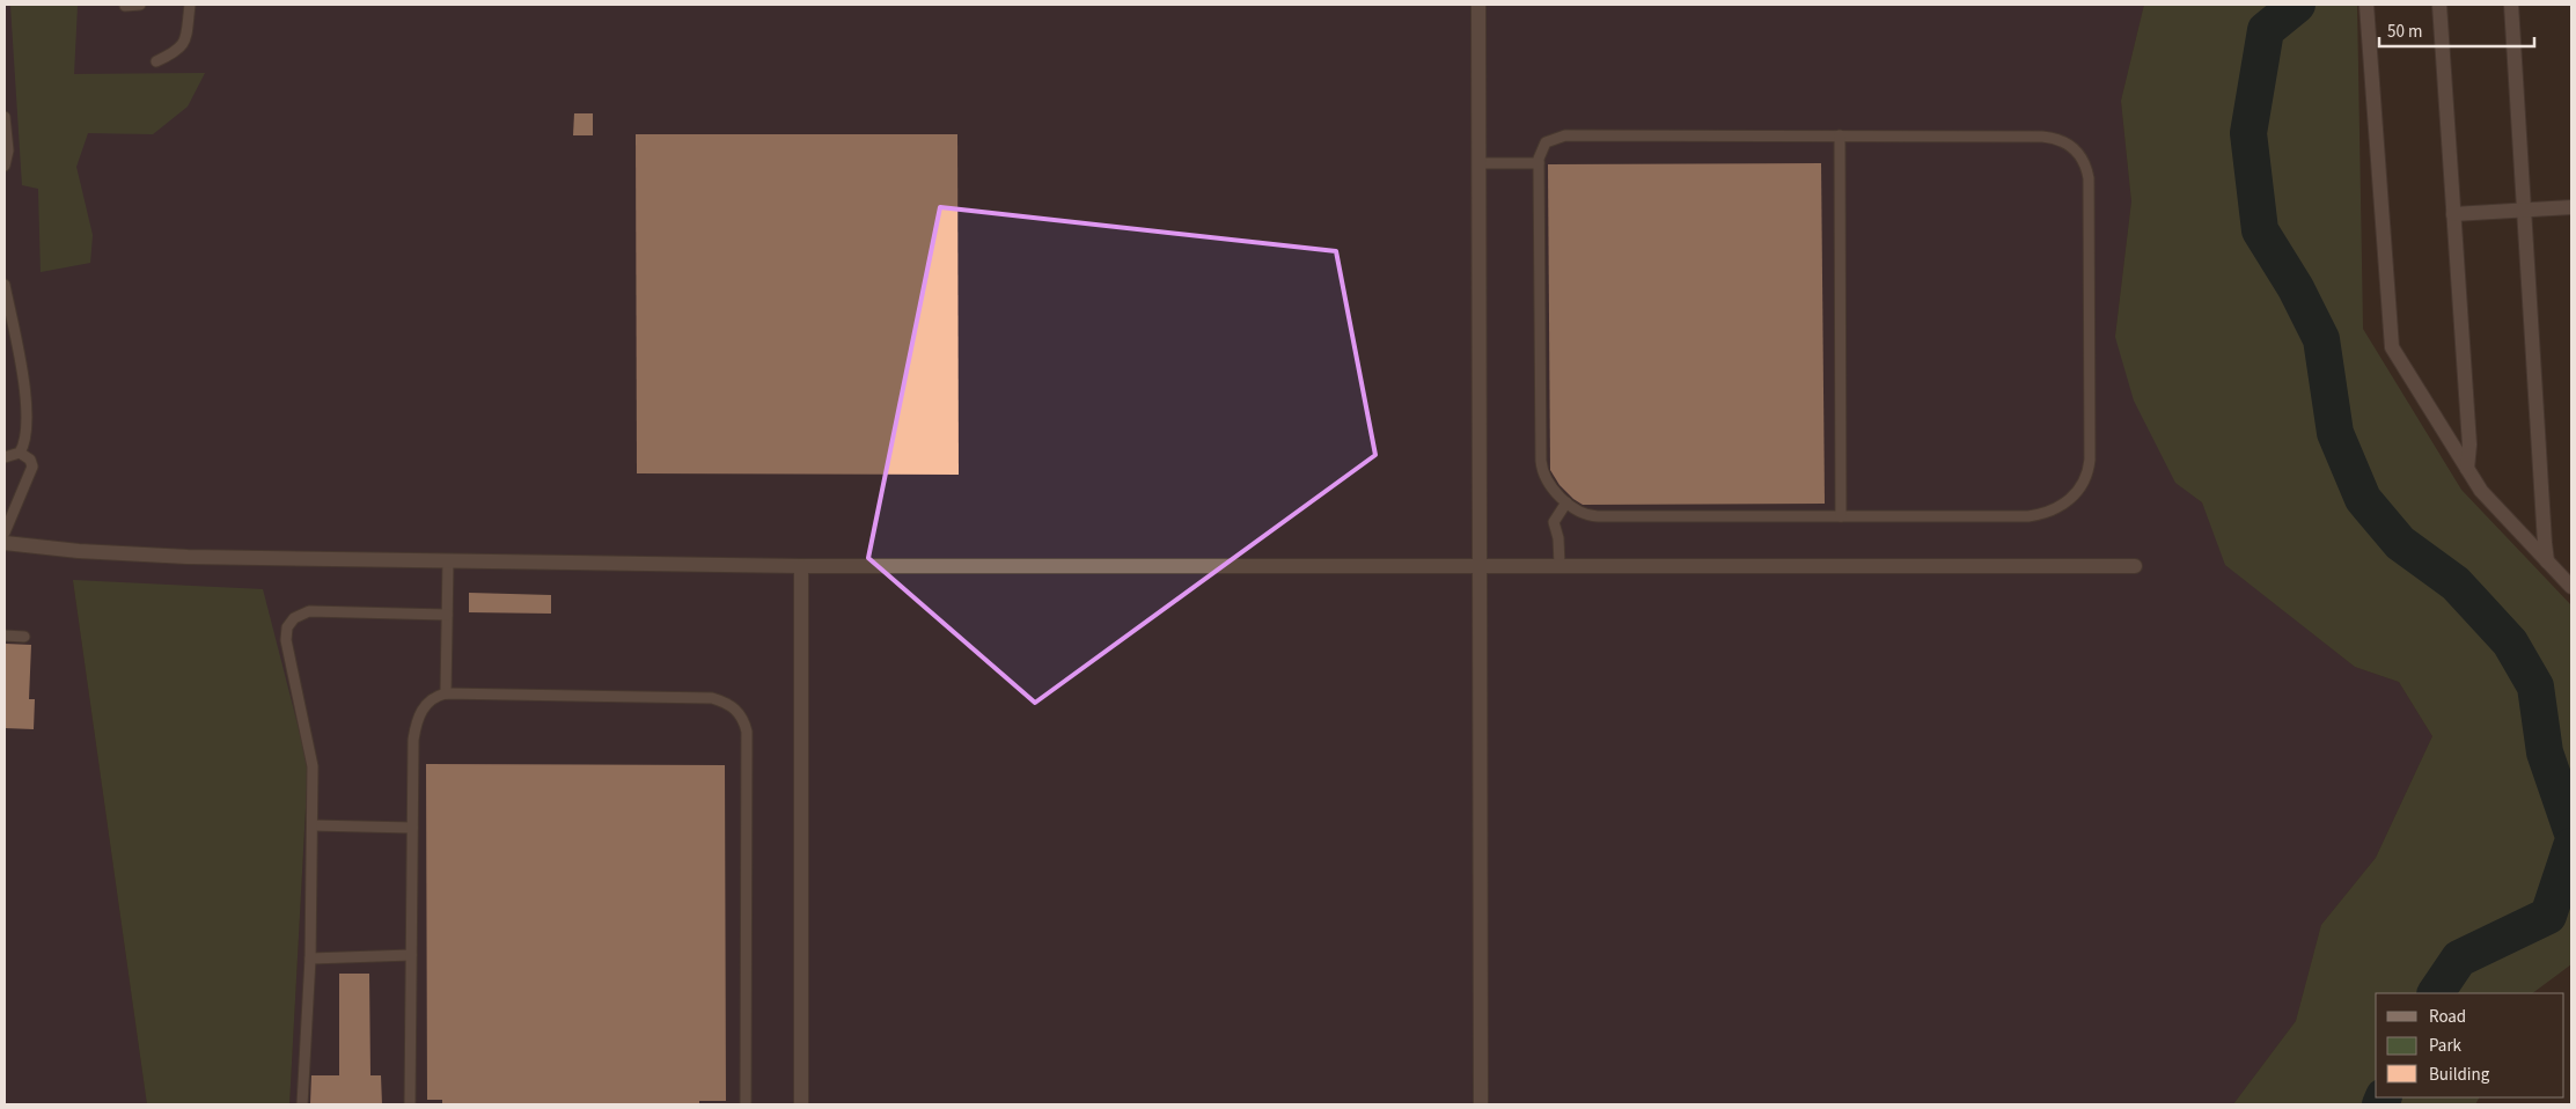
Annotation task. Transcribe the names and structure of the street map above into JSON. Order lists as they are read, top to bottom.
{
  "legend": ["Road", "Park", "Building"],
  "scale_bar": "50 m"
}
